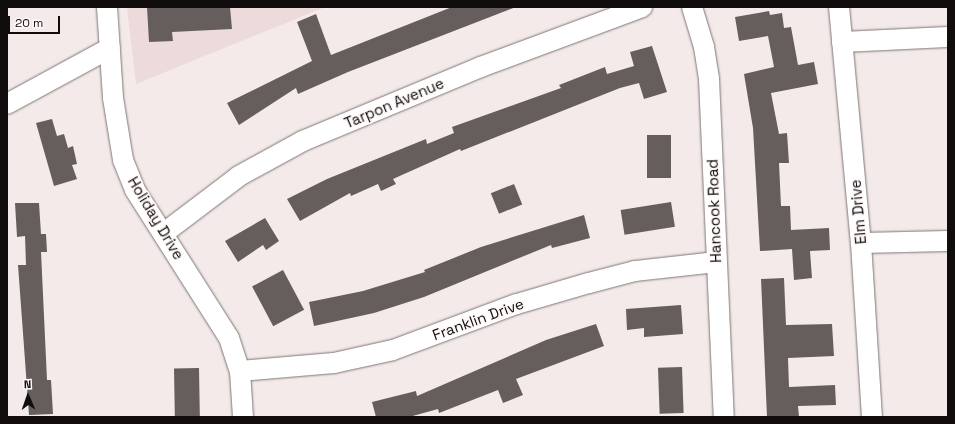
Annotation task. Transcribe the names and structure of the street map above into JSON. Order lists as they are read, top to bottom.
{
  "streets": {
    "street": [
      "Tarpon Avenue",
      "Hancook Road",
      "Elm Drive",
      "Holiday Drive",
      "Franklin Drive"
    ]
  },
  "crossings": [
    ["Tarpon Avenue", "Holiday Drive"],
    ["Hancook Road", "Franklin Drive"],
    ["Holiday Drive", "Franklin Drive"]
  ],
  "scale_bar": "20 m",
  "north": "top"
}
